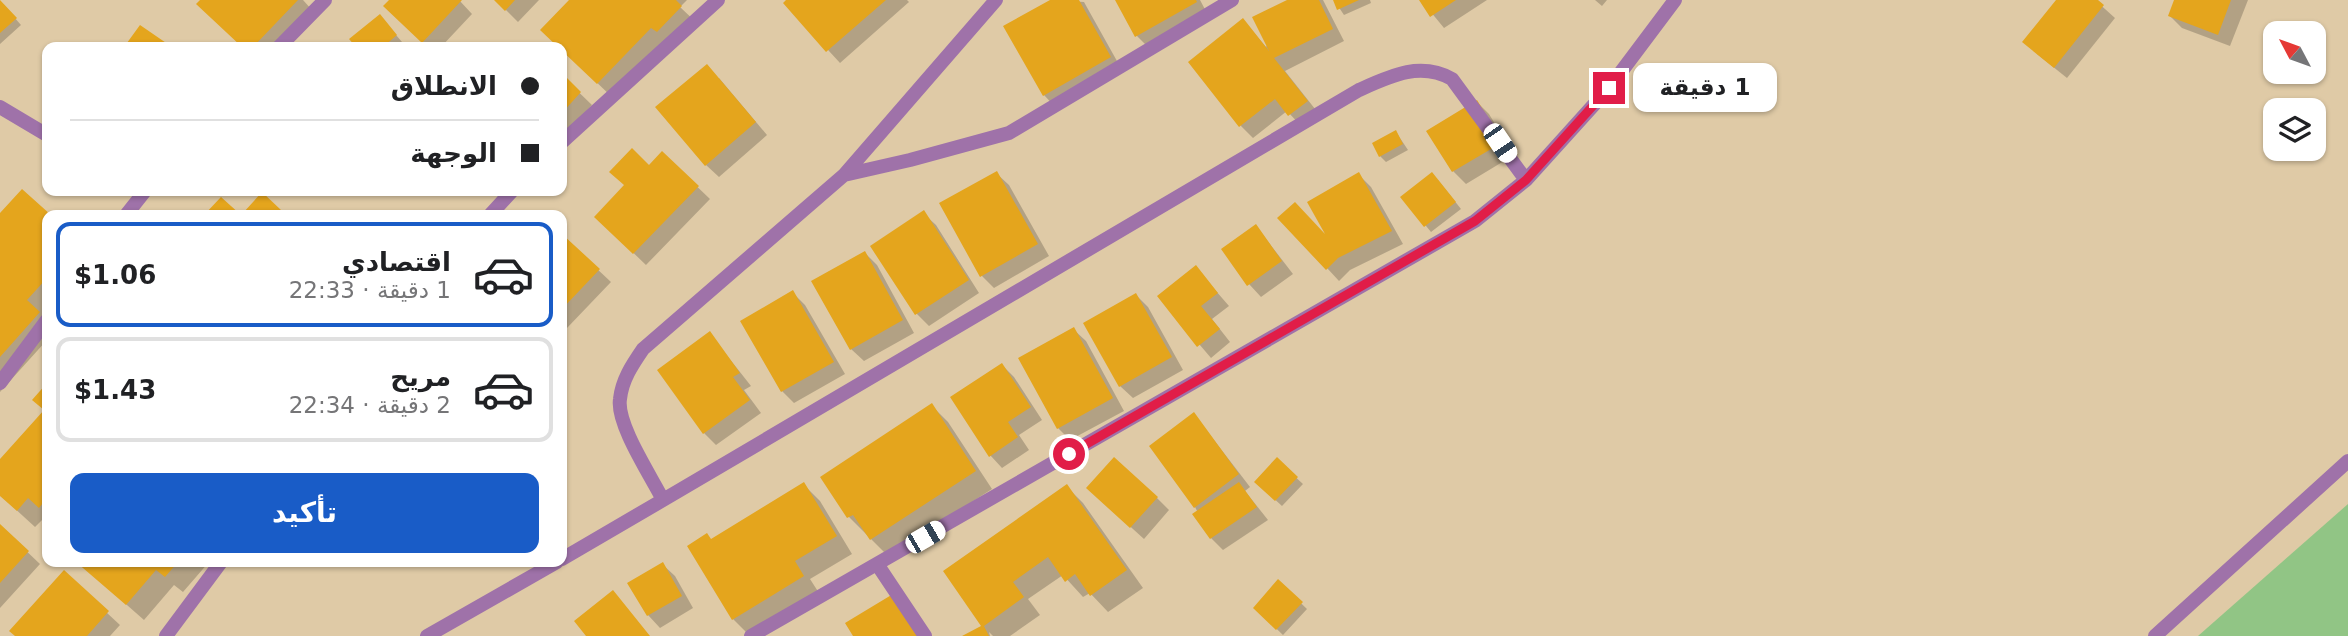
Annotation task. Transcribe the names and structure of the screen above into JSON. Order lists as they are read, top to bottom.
{
  "north": "top left",
  "page": {
    "banner": ["الانطلاق", "الوجهة"],
    "bubble": "1 دقيقة",
    "list": [
      {
        "name": "اقتصادي",
        "note": "1 دقيقة · 22:33",
        "value": "$1.06"
      },
      {
        "name": "مريح",
        "note": "2 دقيقة · 22:34",
        "value": "$1.43"
      }
    ],
    "buttons": "تأكيد"
  }
}
